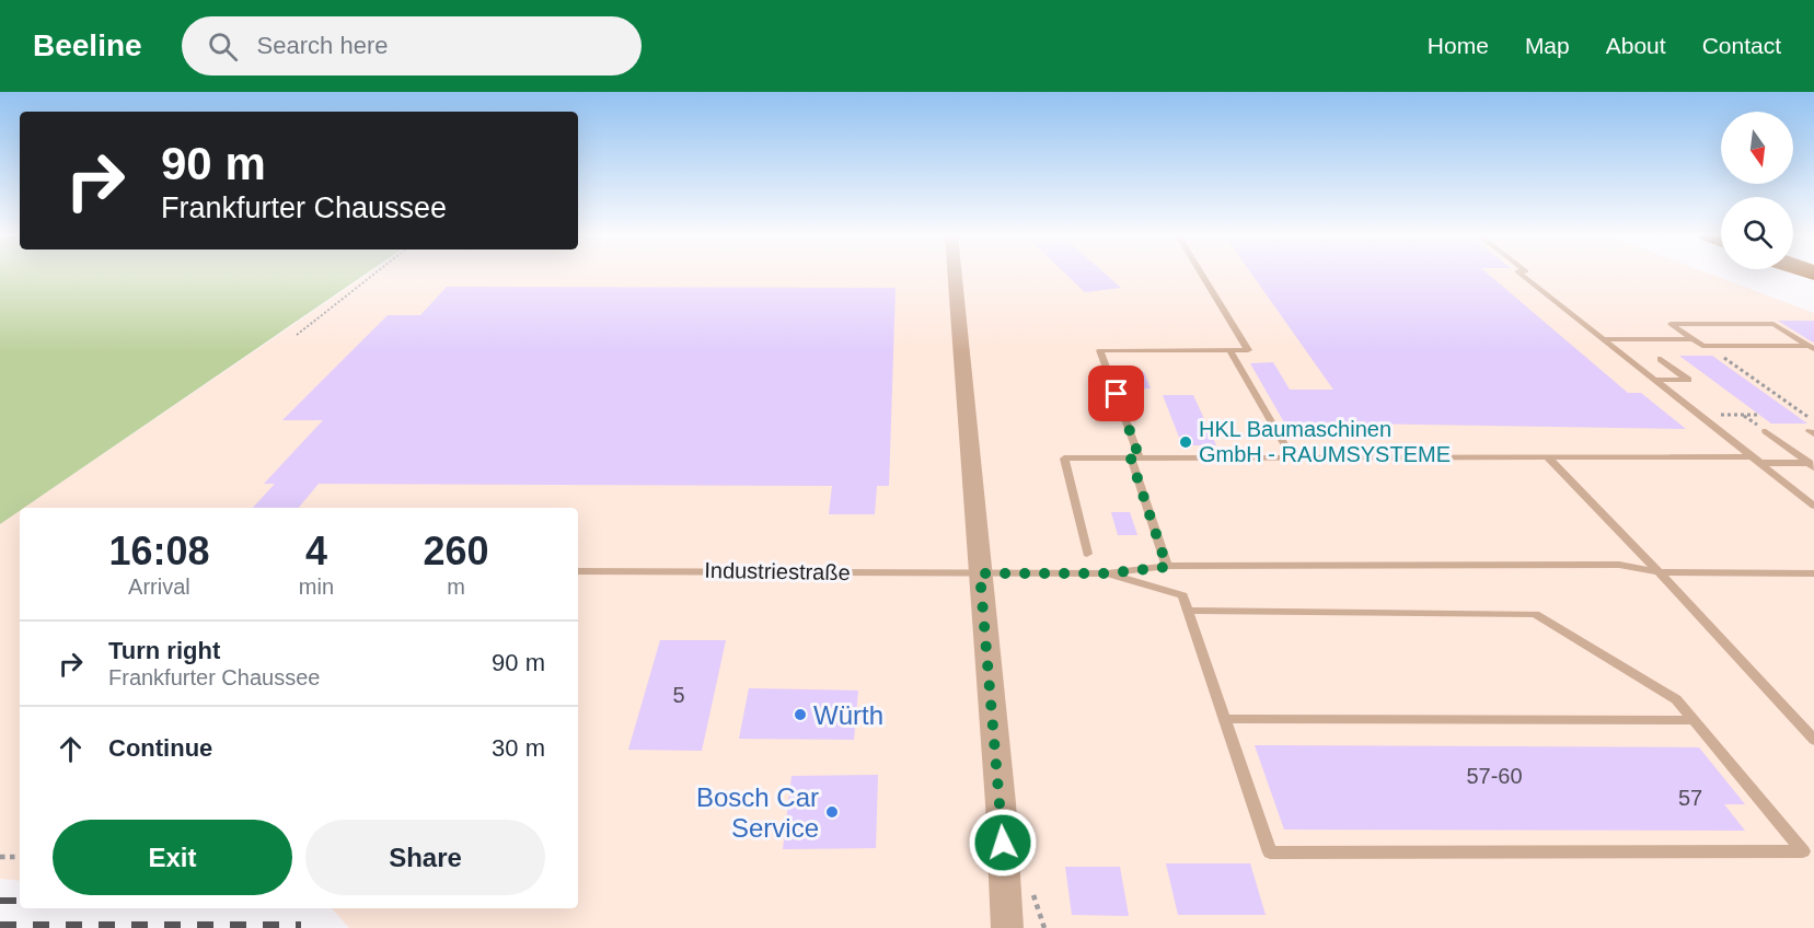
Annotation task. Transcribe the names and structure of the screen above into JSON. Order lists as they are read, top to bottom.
{
  "streets": {
    "lane": ["Industriestraße"]
  },
  "places": ["HKL Baumaschinen GmbH - RAUMSYSTEME", "Würth", "Bosch Car Service"],
  "house_numbers": ["5", "57-60", "57"],
  "north": "bottom",
  "page": {
    "header": "Beeline",
    "search": "Search here",
    "nav": [
      "Home",
      "Map",
      "About",
      "Contact"
    ],
    "turn": ["90 m", "Frankfurter Chaussee"],
    "eta": [
      "16:08",
      "Arrival",
      "4",
      "min",
      "260",
      "m"
    ],
    "list": [
      {
        "name": "Turn right",
        "note": "Frankfurter Chaussee",
        "value": "90 m"
      },
      {
        "name": "Continue",
        "value": "30 m"
      }
    ],
    "buttons": ["Exit", "Share"]
  }
}
